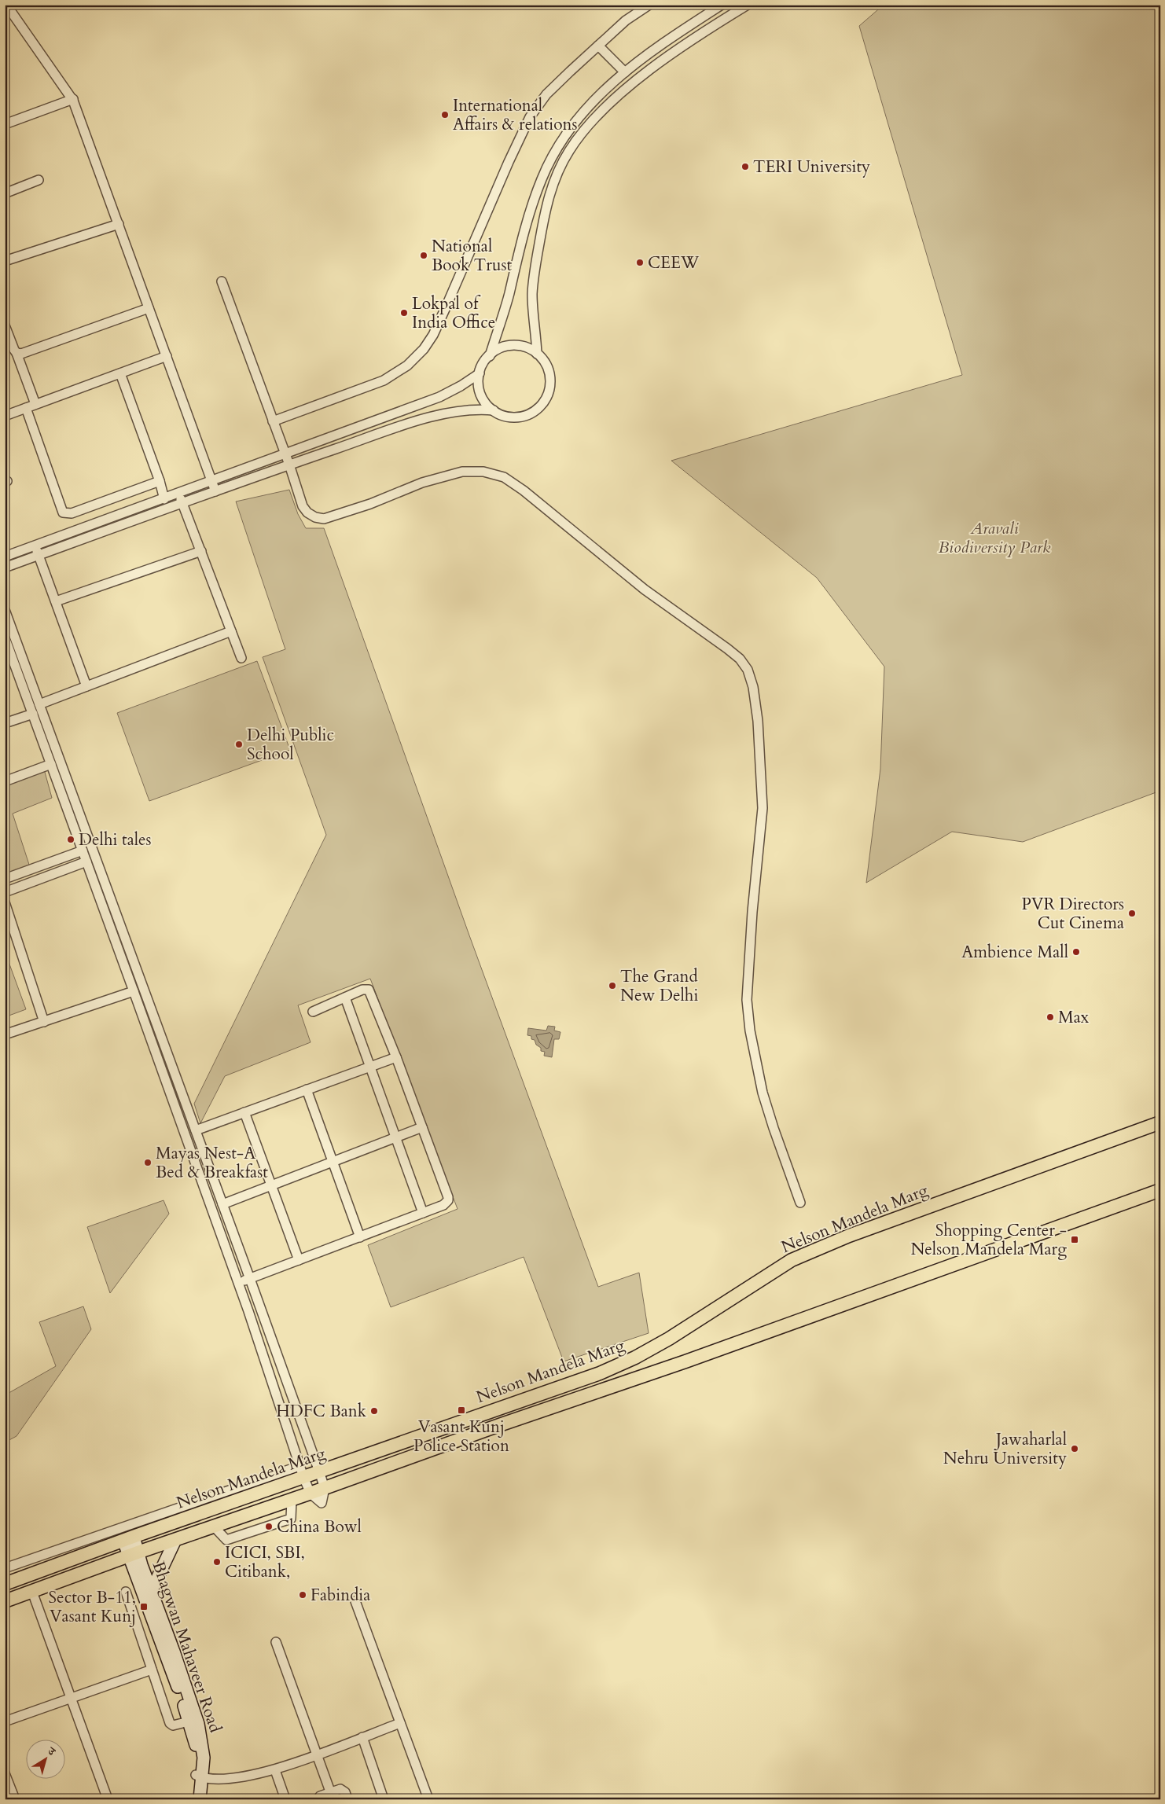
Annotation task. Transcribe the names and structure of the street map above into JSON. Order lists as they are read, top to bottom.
{
  "streets": {
    "main road": ["Nelson Mandela Marg"],
    "street": ["Bhagwan Mahaveer Road"]
  },
  "crossings": [
    ["Nelson Mandela Marg", "Bhagwan Mahaveer Road"]
  ],
  "parks": ["Aravali Biodiversity Park"],
  "places": {
    "other": [
      "International Affairs & relations",
      "TERI University",
      "National Book Trust",
      "CEEW",
      "Lokpal of India Office",
      "Delhi Public School",
      "Delhi tales",
      "PVR Directors Cut Cinema",
      "Ambience Mall",
      "The Grand New Delhi",
      "Max",
      "Mayas Nest-A Bed & Breakfast",
      "HDFC Bank",
      "Jawaharlal Nehru University",
      "China Bowl",
      "ICICI, SBI, Citibank,",
      "Fabindia"
    ],
    "transit": ["Shopping Center - Nelson Mandela Marg", "Vasant Kunj Police Station", "Sector B-11, Vasant Kunj"]
  },
  "north": "top right"
}
